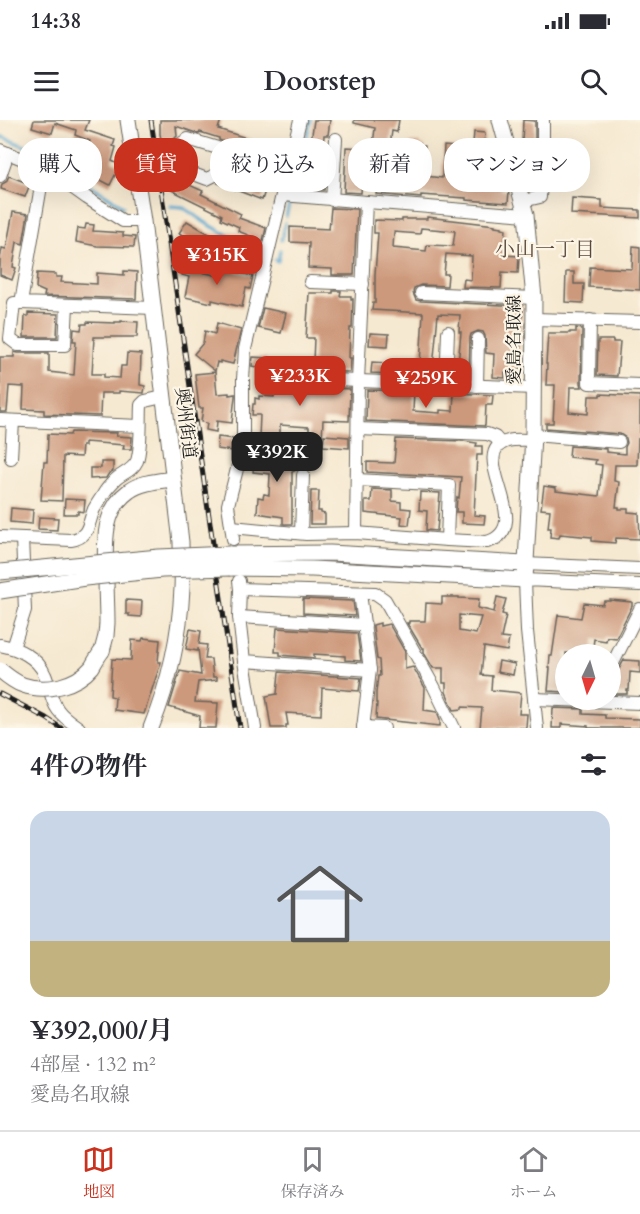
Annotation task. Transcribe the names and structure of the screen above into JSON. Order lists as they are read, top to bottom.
{
  "streets": {
    "main road": ["愛島名取線", "奥州街道"]
  },
  "districts": ["小山一丁目"],
  "north": "bottom",
  "page": {
    "status": "14:38",
    "header": "Doorstep",
    "chip": [
      "購入",
      "賃貸",
      "絞り込み",
      "新着",
      "マンション"
    ],
    "price": [
      "¥315K",
      "¥233K",
      "¥259K",
      "¥392K"
    ],
    "heading": "4件の物件",
    "list": [
      {
        "name": "¥392,000/月",
        "note": "4部屋 · 132 m² · 愛島名取線"
      }
    ],
    "tabs": ["地図", "保存済み", "ホーム"]
  }
}
